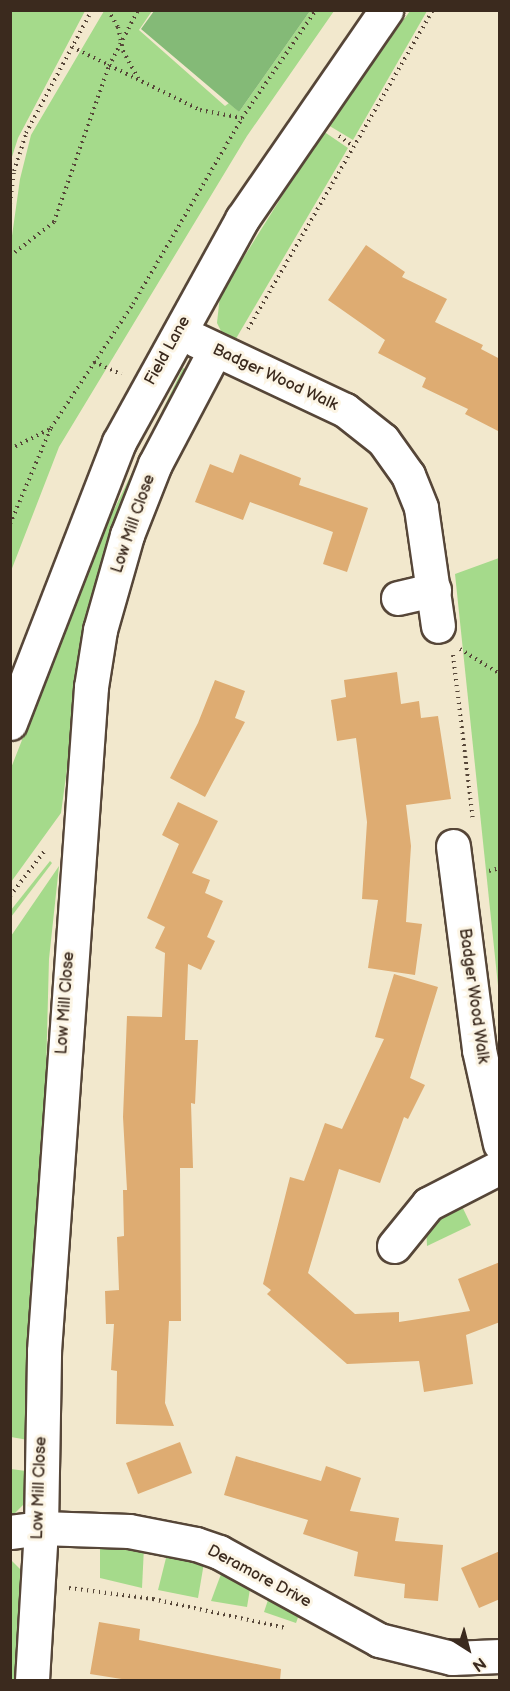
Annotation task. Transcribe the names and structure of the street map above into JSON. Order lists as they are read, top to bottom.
{
  "streets": {
    "street": [
      "Field Lane",
      "Badger Wood Walk",
      "Low Mill Close",
      "Deramore Drive"
    ]
  },
  "crossings": [
    ["Field Lane", "Badger Wood Walk"],
    ["Badger Wood Walk", "Low Mill Close"],
    ["Low Mill Close", "Deramore Drive"]
  ],
  "north": "bottom right"
}
